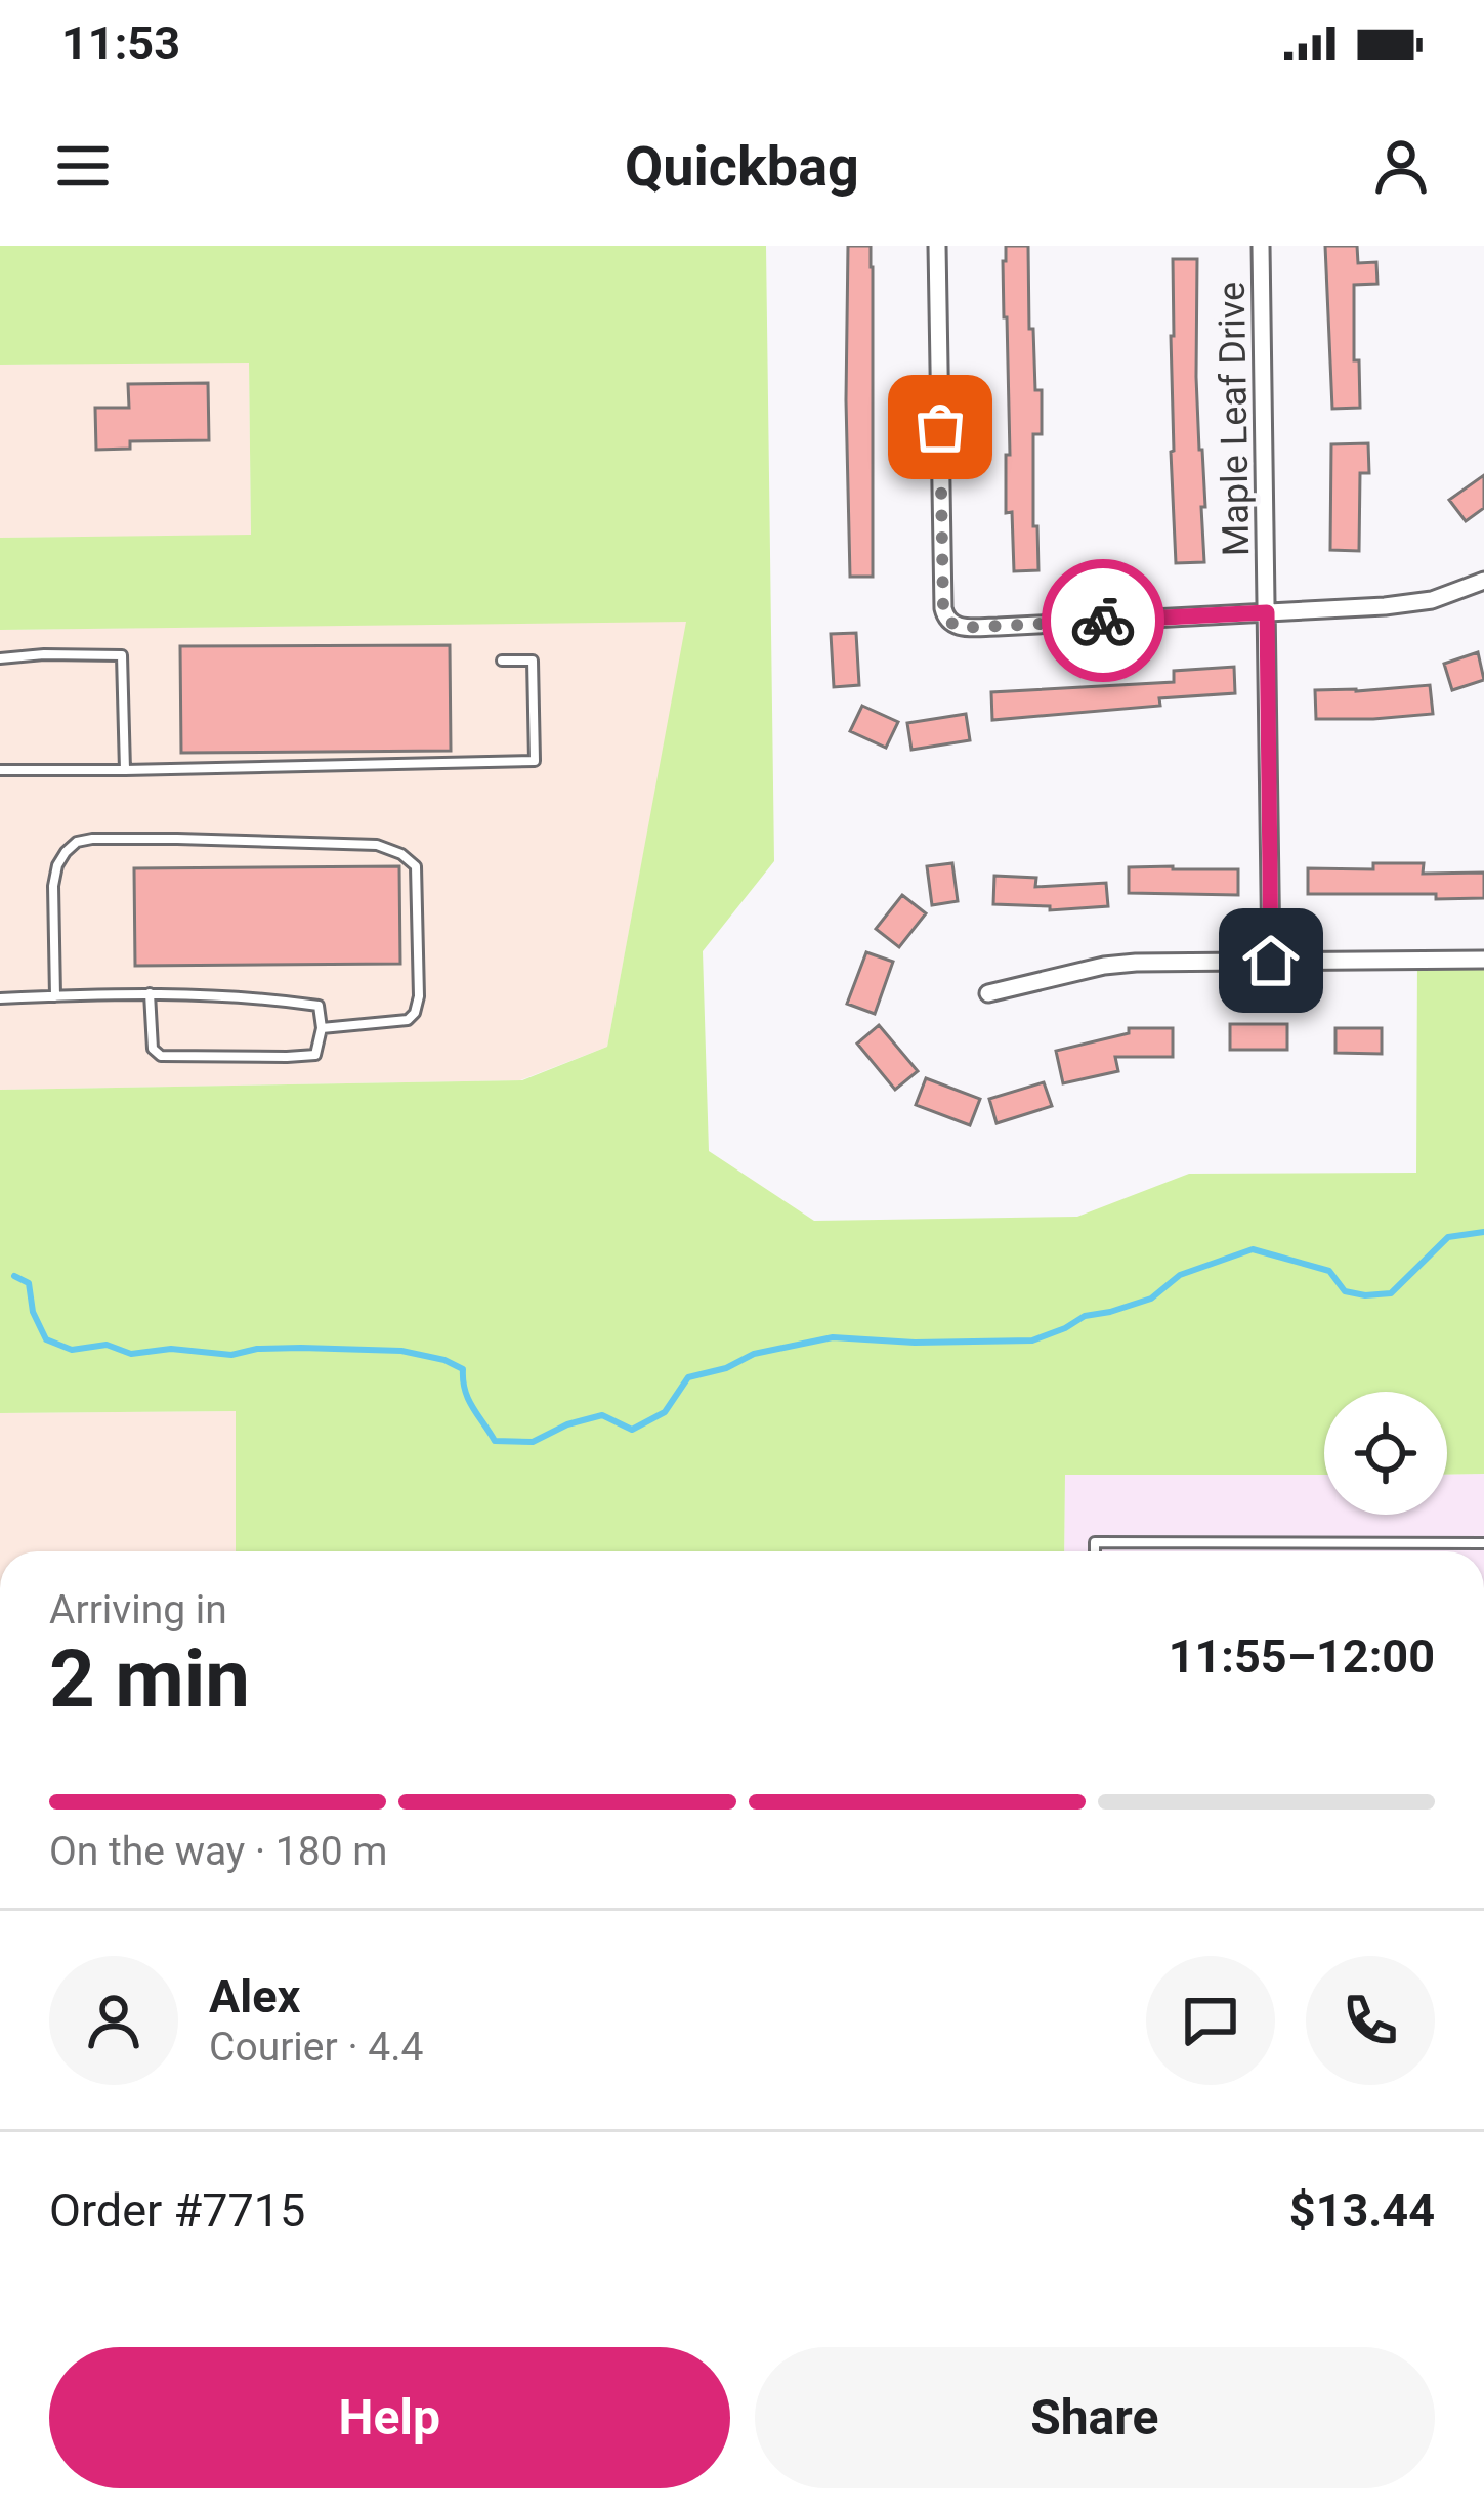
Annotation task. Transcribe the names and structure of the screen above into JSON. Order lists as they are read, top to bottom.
{
  "streets": {
    "street": ["Maple Leaf Drive"]
  },
  "page": {
    "status": "11:53",
    "header": "Quickbag",
    "heading": ["2 min", "Arriving in", "11:55–12:00"],
    "panel": [
      "Alex",
      "Courier · 4.4",
      "Order #7715",
      "$13.44"
    ],
    "bar": "On the way · 180 m",
    "buttons": ["Help", "Share"]
  }
}
